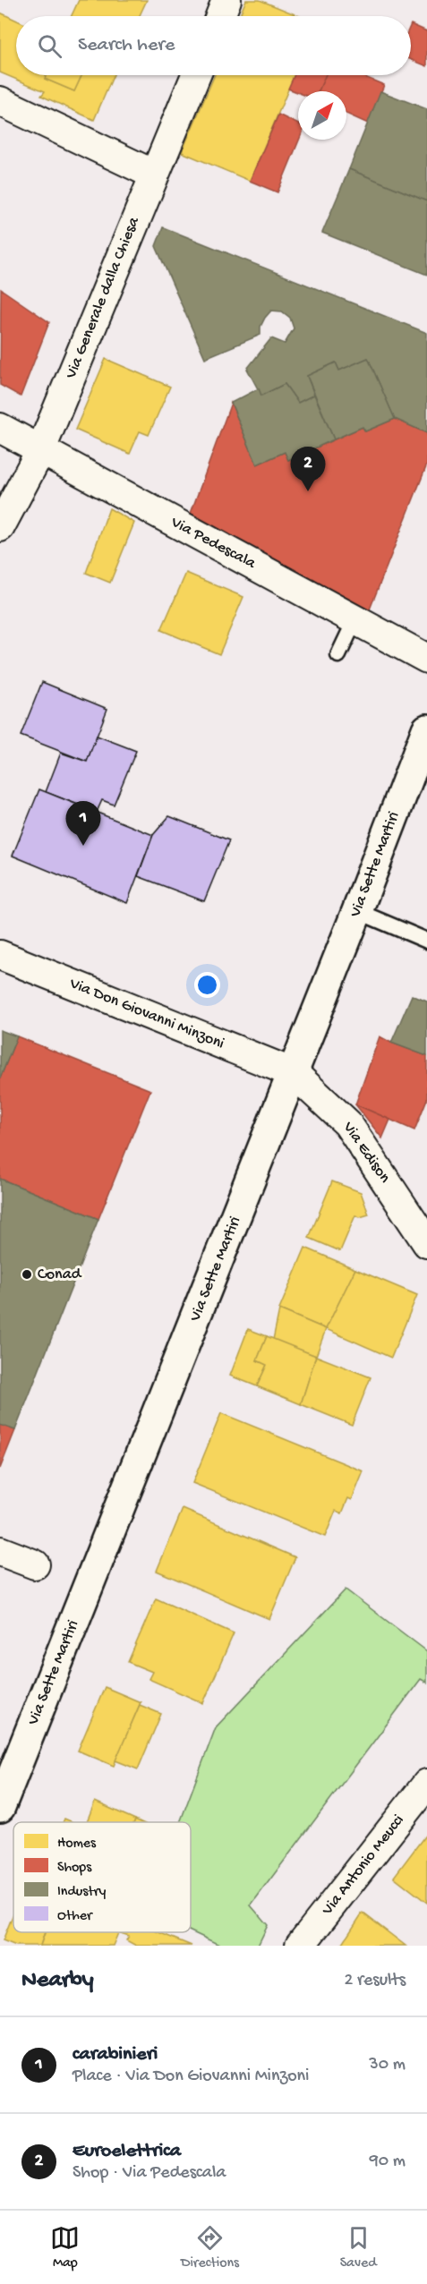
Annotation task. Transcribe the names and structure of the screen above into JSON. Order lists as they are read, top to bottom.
{
  "streets": {
    "main road": ["Via Sette Martiri"],
    "street": [
      "Via Generale dalla Chiesa",
      "Via Pedescala",
      "Via Don Giovanni Minzoni",
      "Via Edison",
      "Via Antonio Meucci"
    ]
  },
  "crossings": [
    ["Via Generale dalla Chiesa", "Via Pedescala"],
    ["Via Sette Martiri", "Via Don Giovanni Minzoni"],
    ["Via Sette Martiri", "Via Edison"],
    ["Via Don Giovanni Minzoni", "Via Edison"]
  ],
  "places": ["Conad"],
  "legend": [
    "Homes",
    "Shops",
    "Industry",
    "Other"
  ],
  "north": "top right",
  "page": {
    "search": "Search here",
    "pins": ["2", "1"],
    "heading": ["Nearby", "2 results"],
    "list": [
      {
        "mark": "1",
        "name": "carabinieri",
        "note": "Place · Via Don Giovanni Minzoni",
        "value": "30 m"
      },
      {
        "mark": "2",
        "name": "Euroelettrica",
        "note": "Shop · Via Pedescala",
        "value": "90 m"
      }
    ],
    "nav": ["Map", "Directions", "Saved"]
  }
}
